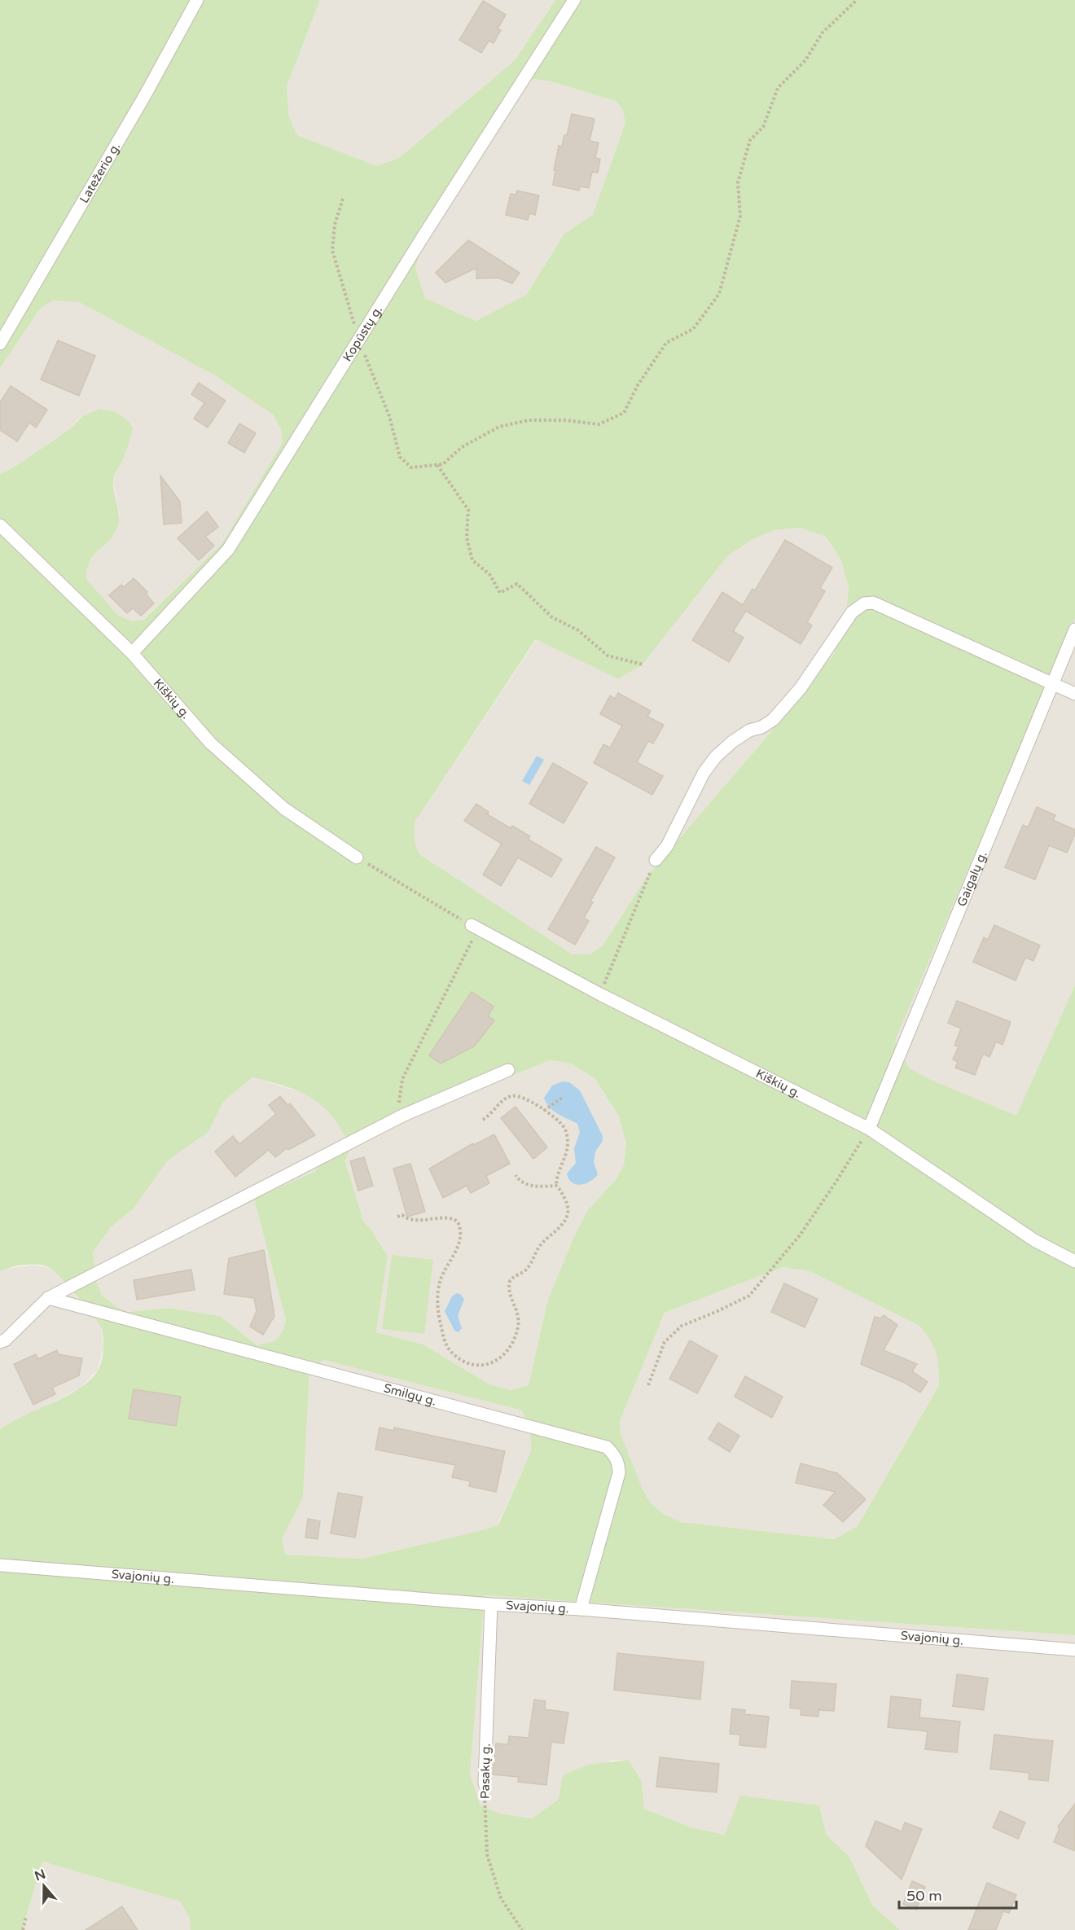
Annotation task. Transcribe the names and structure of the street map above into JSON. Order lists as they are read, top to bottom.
{
  "streets": {
    "street": [
      "Latežerio g.",
      "Kopūstų g.",
      "Kiškių g.",
      "Gaigalų g.",
      "Smilgų g.",
      "Svajonių g.",
      "Pasakų g."
    ]
  },
  "crossings": [
    ["Kopūstų g.", "Kiškių g."],
    ["Kiškių g.", "Gaigalų g."],
    ["Smilgų g.", "Svajonių g."],
    ["Svajonių g.", "Pasakų g."]
  ],
  "scale_bar": "50 m",
  "north": "top"
}
